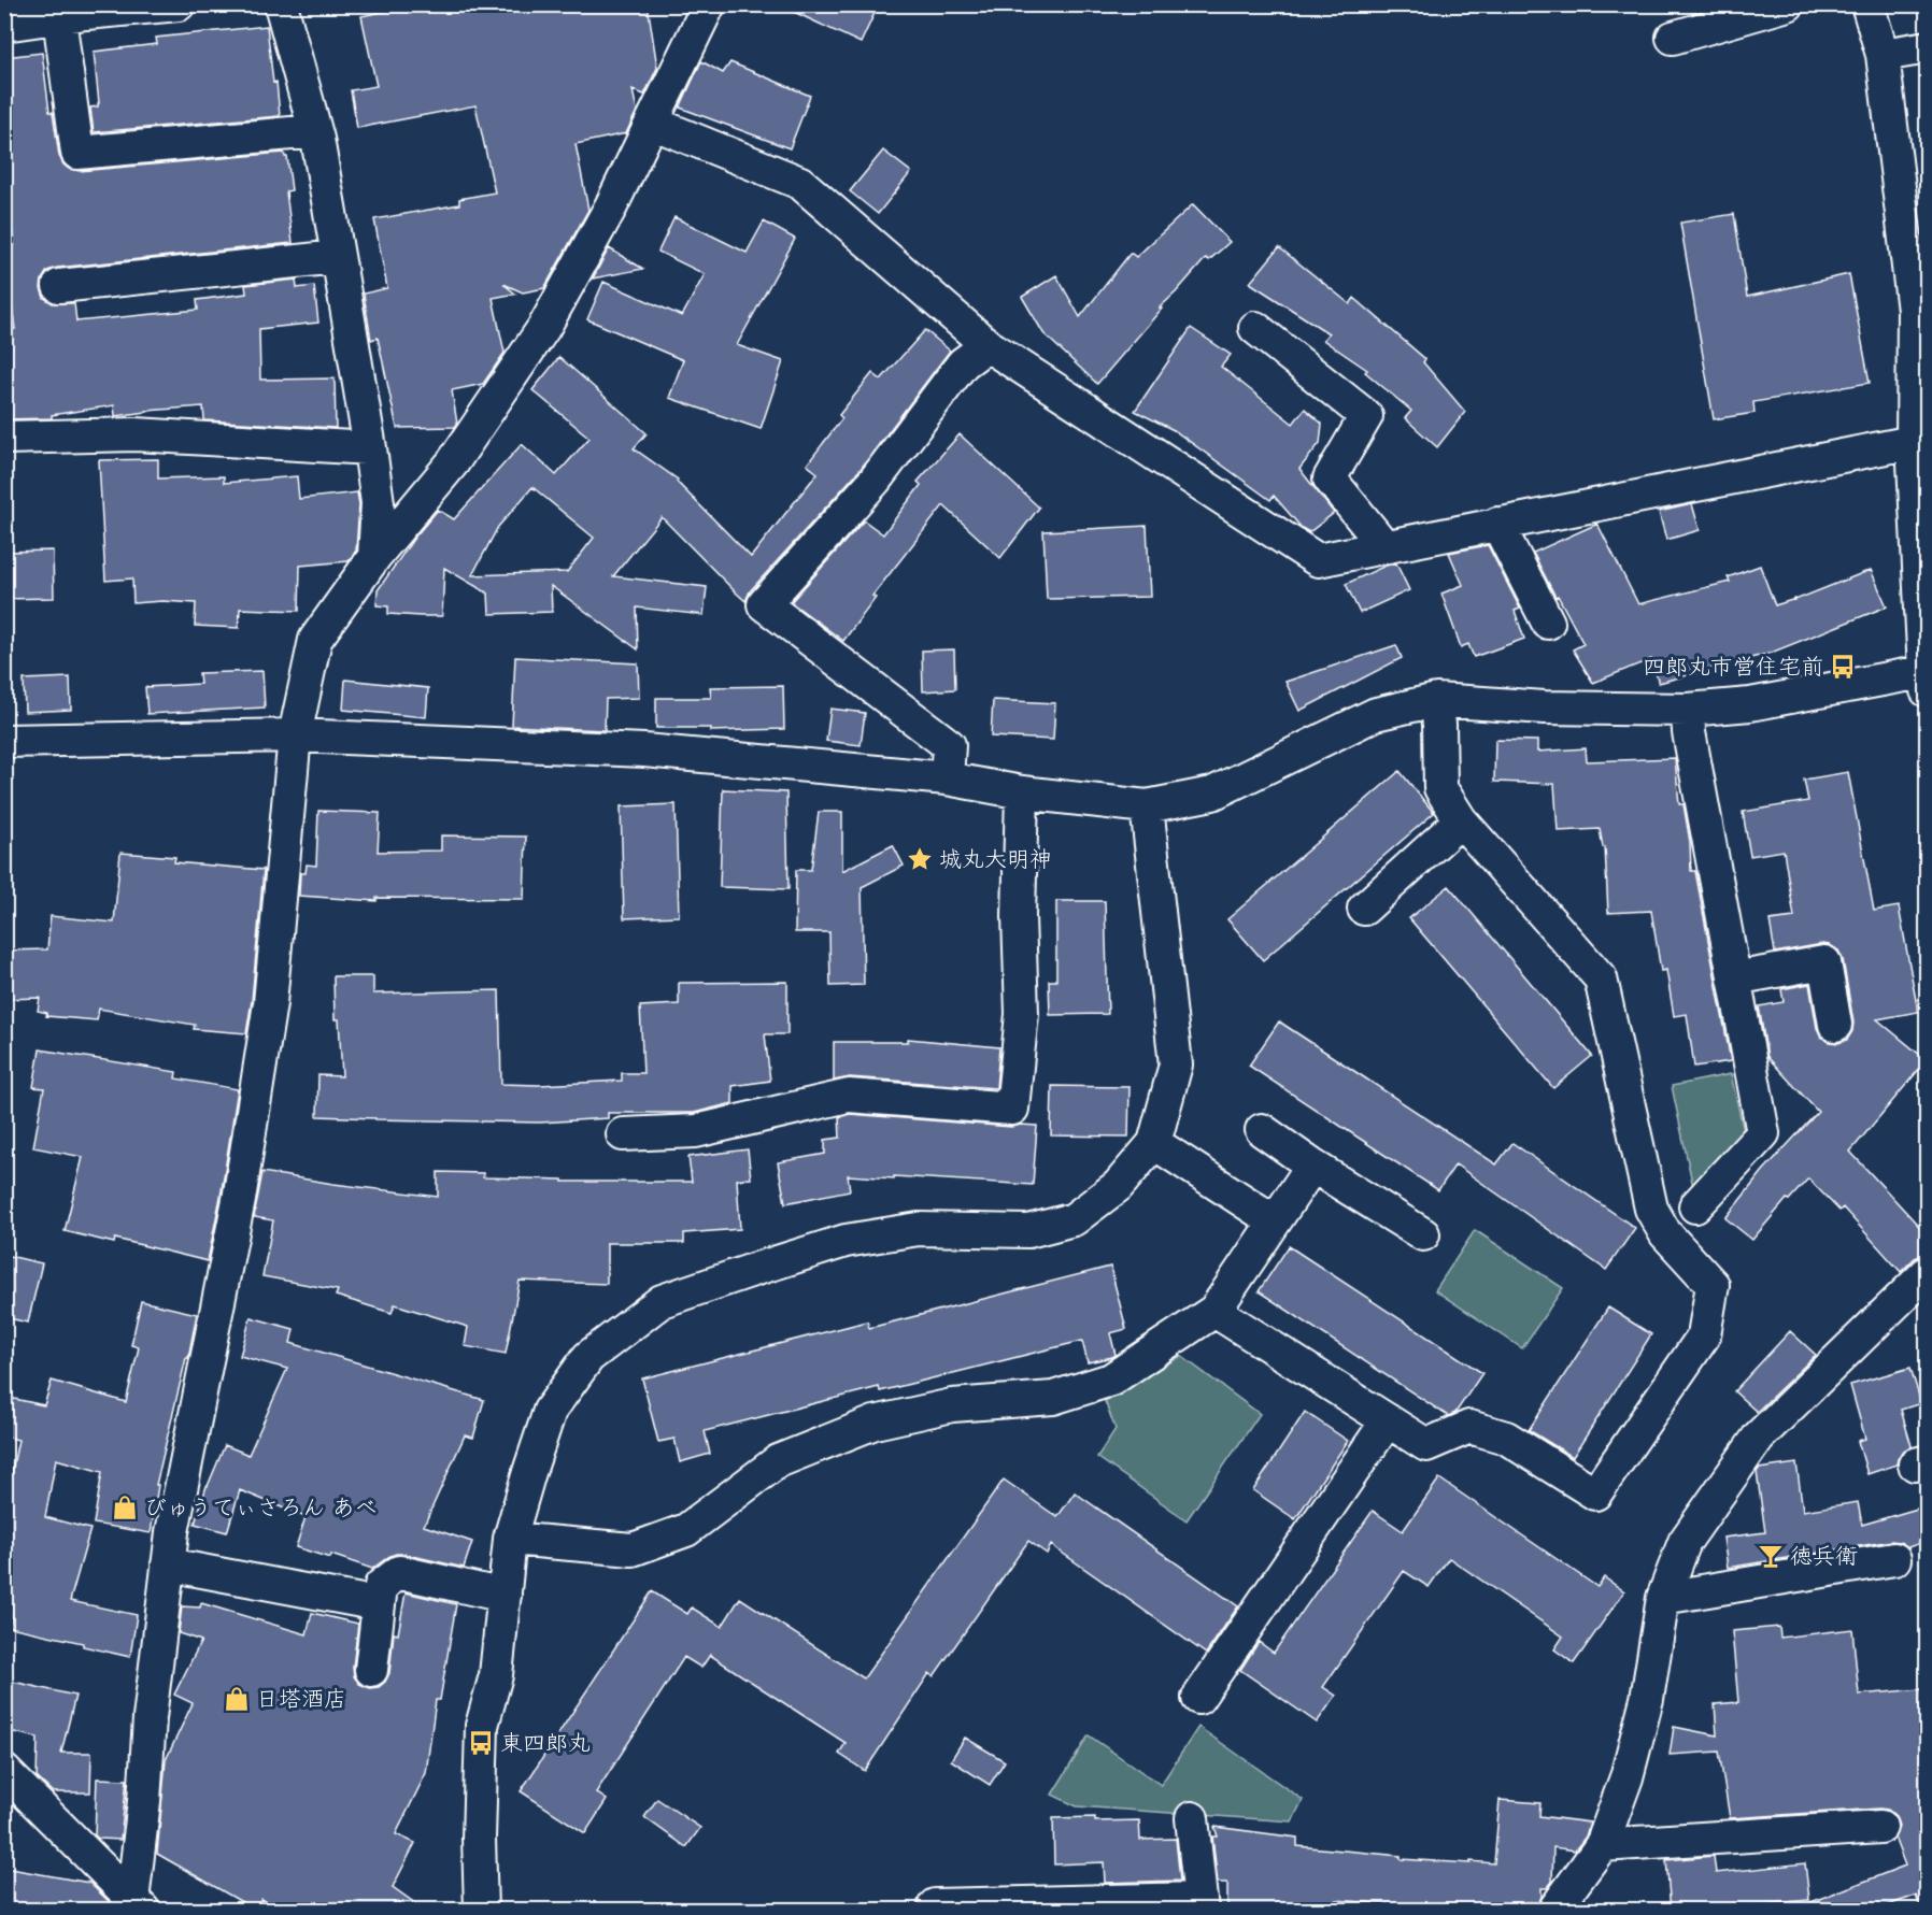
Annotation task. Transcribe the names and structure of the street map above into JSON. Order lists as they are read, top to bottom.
{
  "places": {
    "bus stop": ["四郎丸市営住宅前", "東四郎丸"],
    "place": ["城丸大明神"],
    "shop": ["びゅうてぃさろん あべ", "日塔酒店"],
    "bar": ["徳兵衛"]
  }
}
